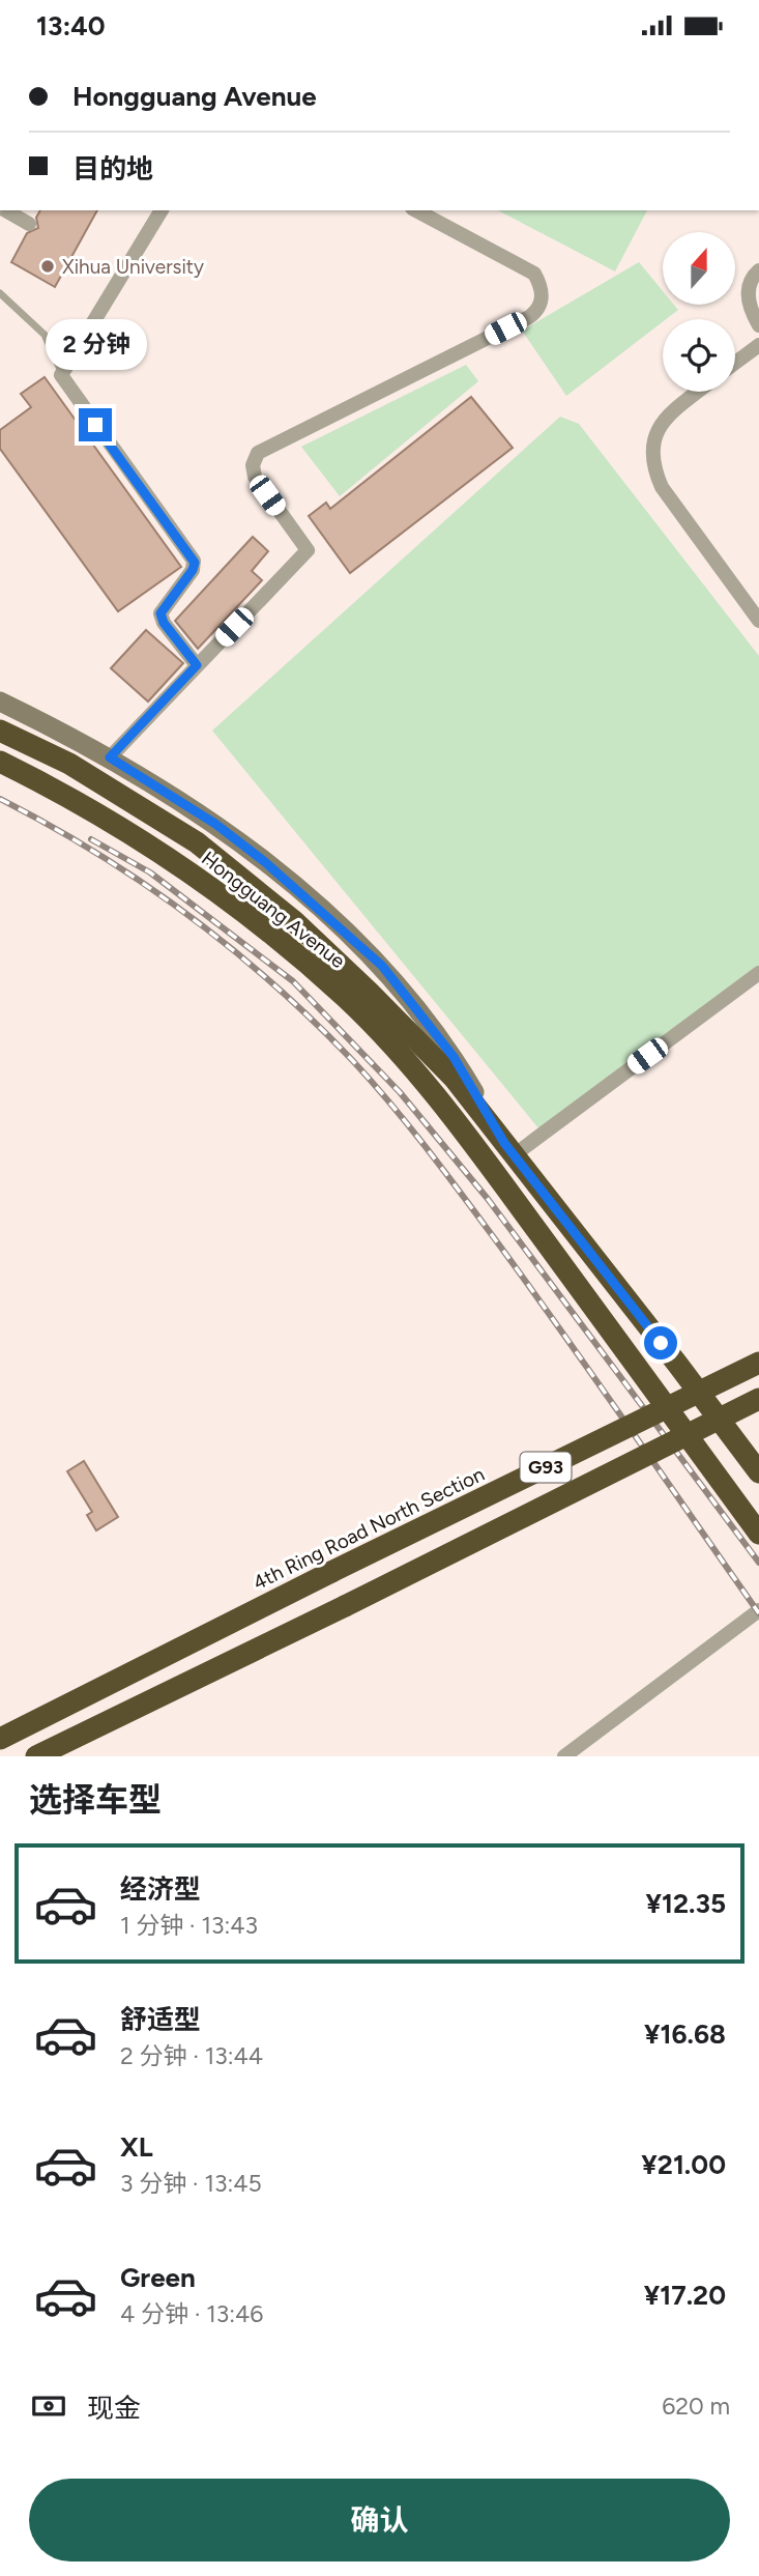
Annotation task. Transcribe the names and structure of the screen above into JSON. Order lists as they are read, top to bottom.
{
  "streets": {
    "highway": ["Hongguang Avenue", "G93", "4th Ring Road North Section"]
  },
  "places": ["Xihua University"],
  "north": "top",
  "page": {
    "status": "13:40",
    "banner": ["Hongguang Avenue", "目的地"],
    "bubble": "2 分钟",
    "heading": "选择车型",
    "list": [
      {
        "name": "经济型",
        "note": "1 分钟 · 13:43",
        "value": "¥12.35"
      },
      {
        "name": "舒适型",
        "note": "2 分钟 · 13:44",
        "value": "¥16.68"
      },
      {
        "name": "XL",
        "note": "3 分钟 · 13:45",
        "value": "¥21.00"
      },
      {
        "name": "Green",
        "note": "4 分钟 · 13:46",
        "value": "¥17.20"
      }
    ],
    "pay": ["现金", "620 m"],
    "buttons": "确认"
  }
}
